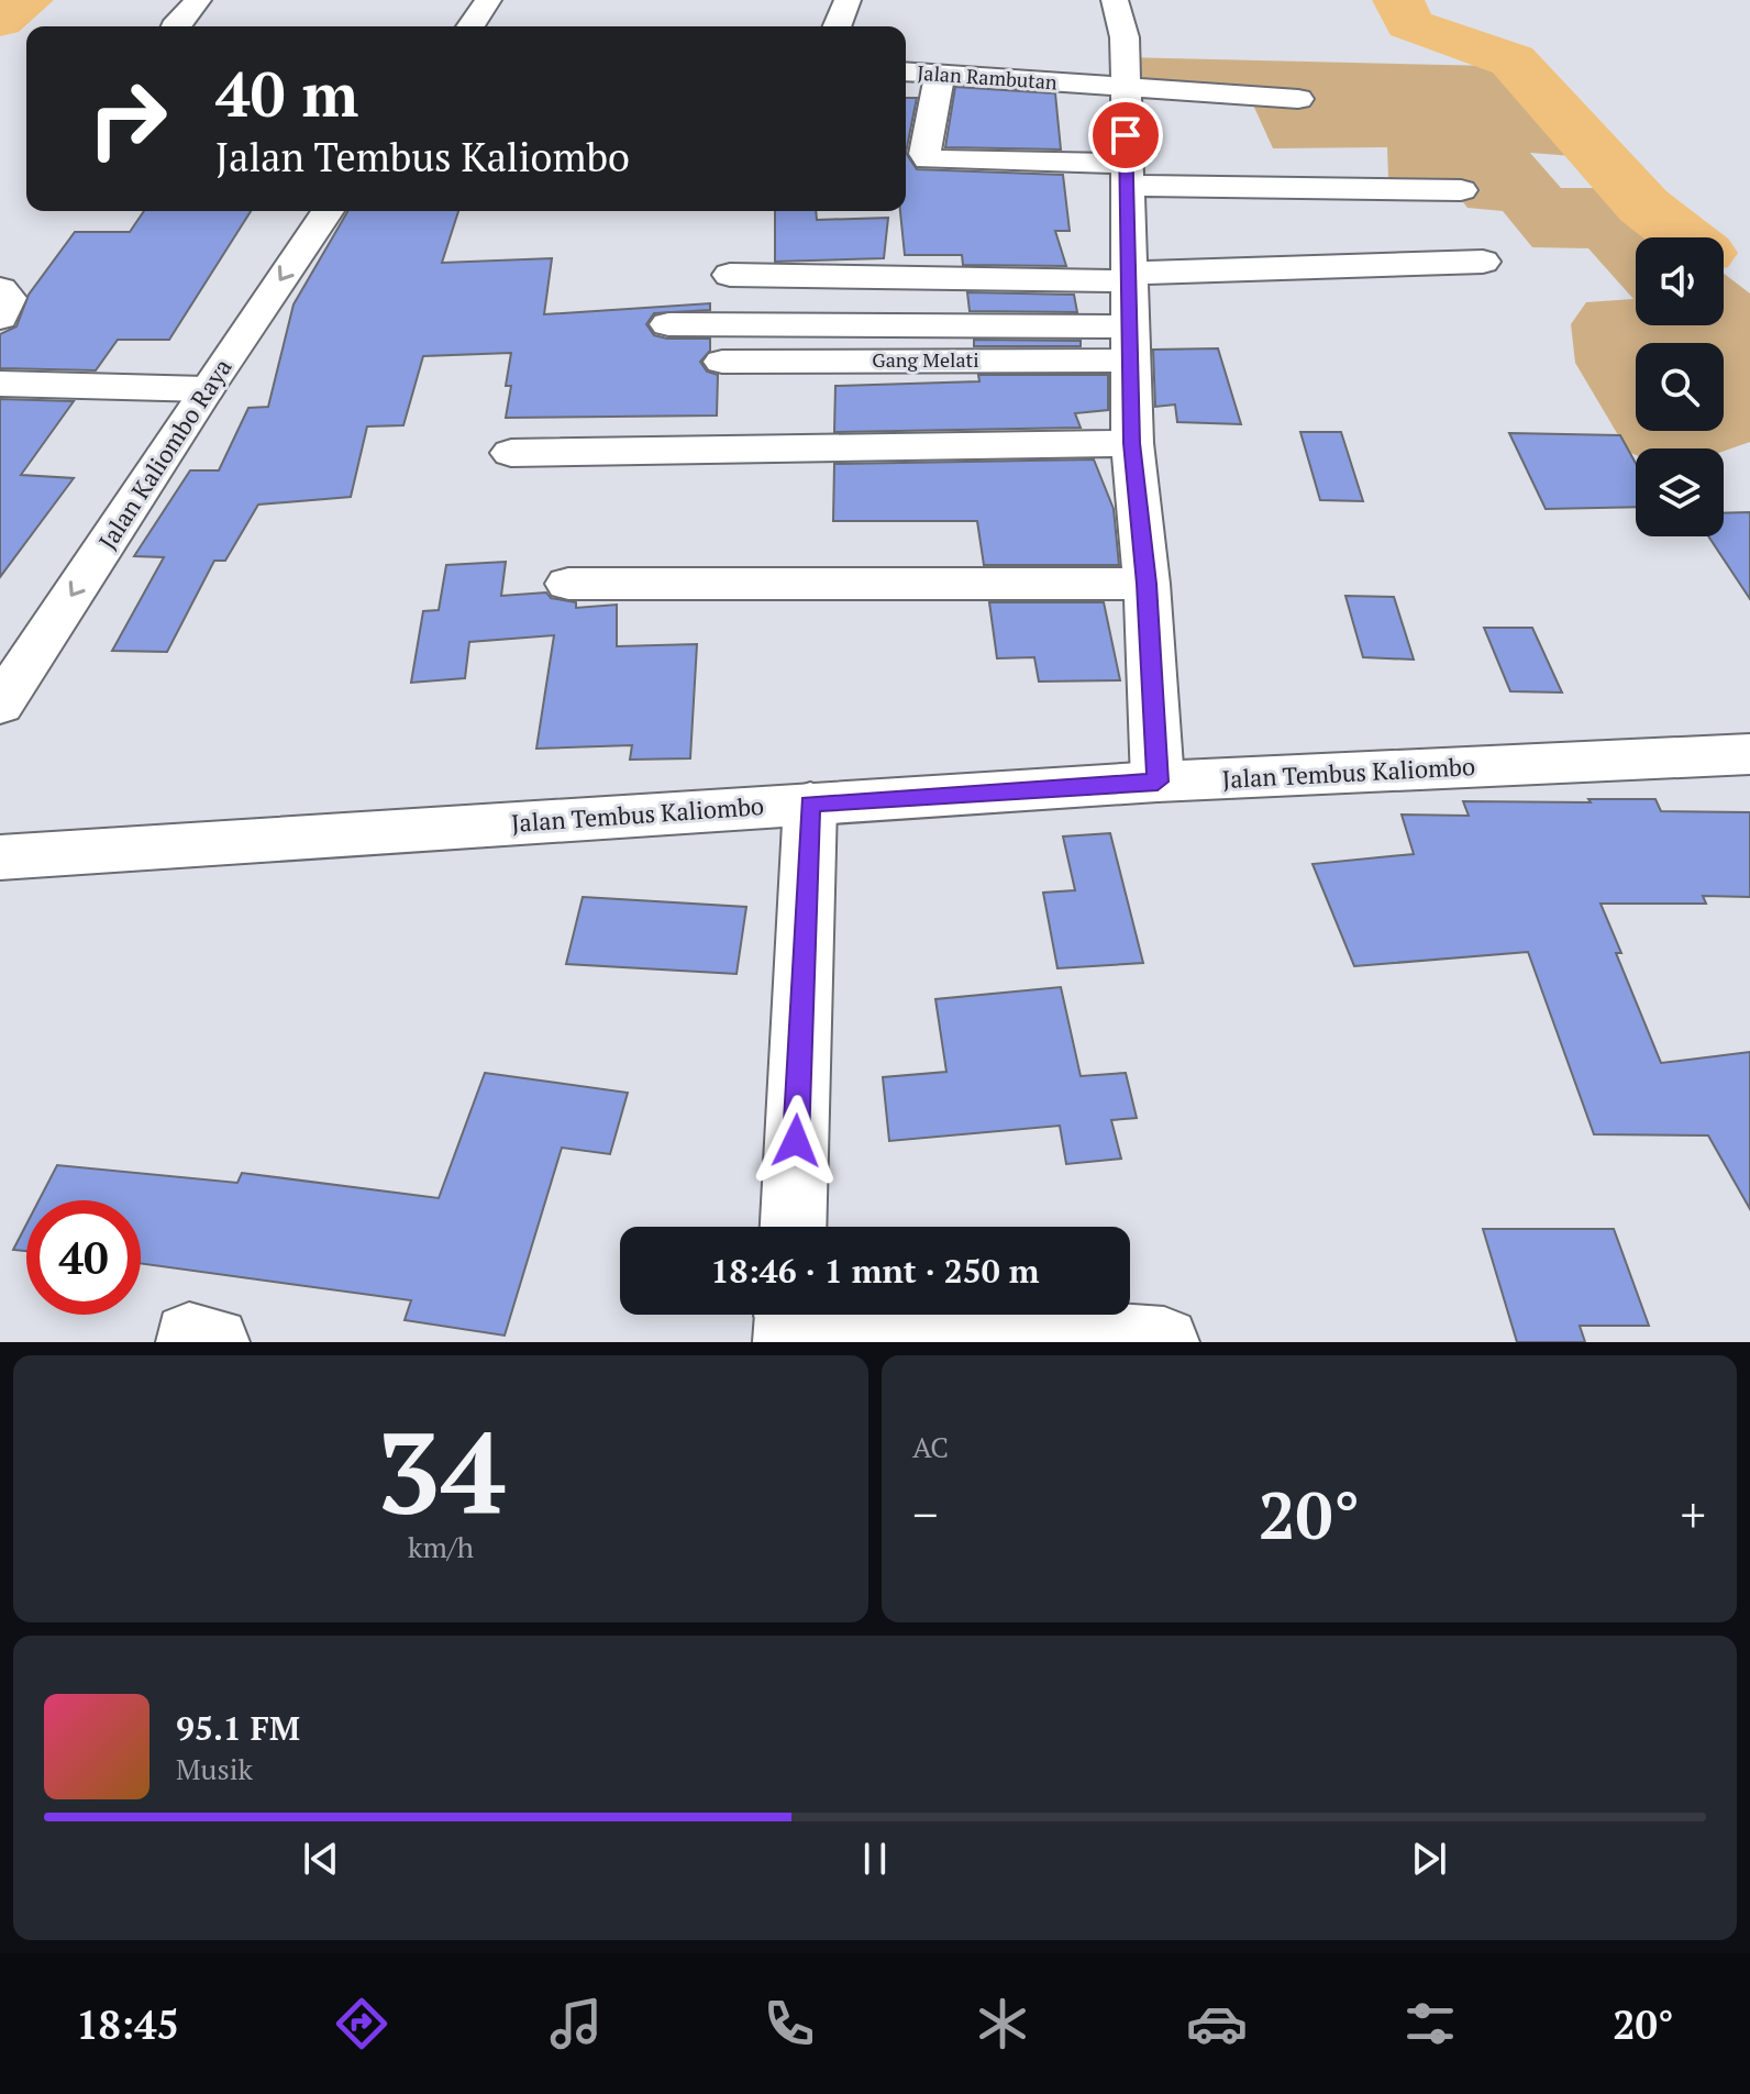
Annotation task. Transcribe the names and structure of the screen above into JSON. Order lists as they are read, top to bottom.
{
  "streets": {
    "street": [
      "Jalan Rambutan",
      "Gang Melati",
      "Jalan Kaliombo Raya",
      "Jalan Tembus Kaliombo"
    ]
  },
  "one_way": ["Jalan Kaliombo Raya"],
  "page": {
    "turn": ["40 m", "Jalan Tembus Kaliombo"],
    "limit": "40",
    "trip": "18:46 · 1 mnt · 250 m",
    "tile": [
      ["34", "km/h"],
      "AC"
    ],
    "heat": ["−", "20°", "+"],
    "song": ["95.1 FM", "Musik"],
    "tabs": ["18:45", "20°"]
  }
}
